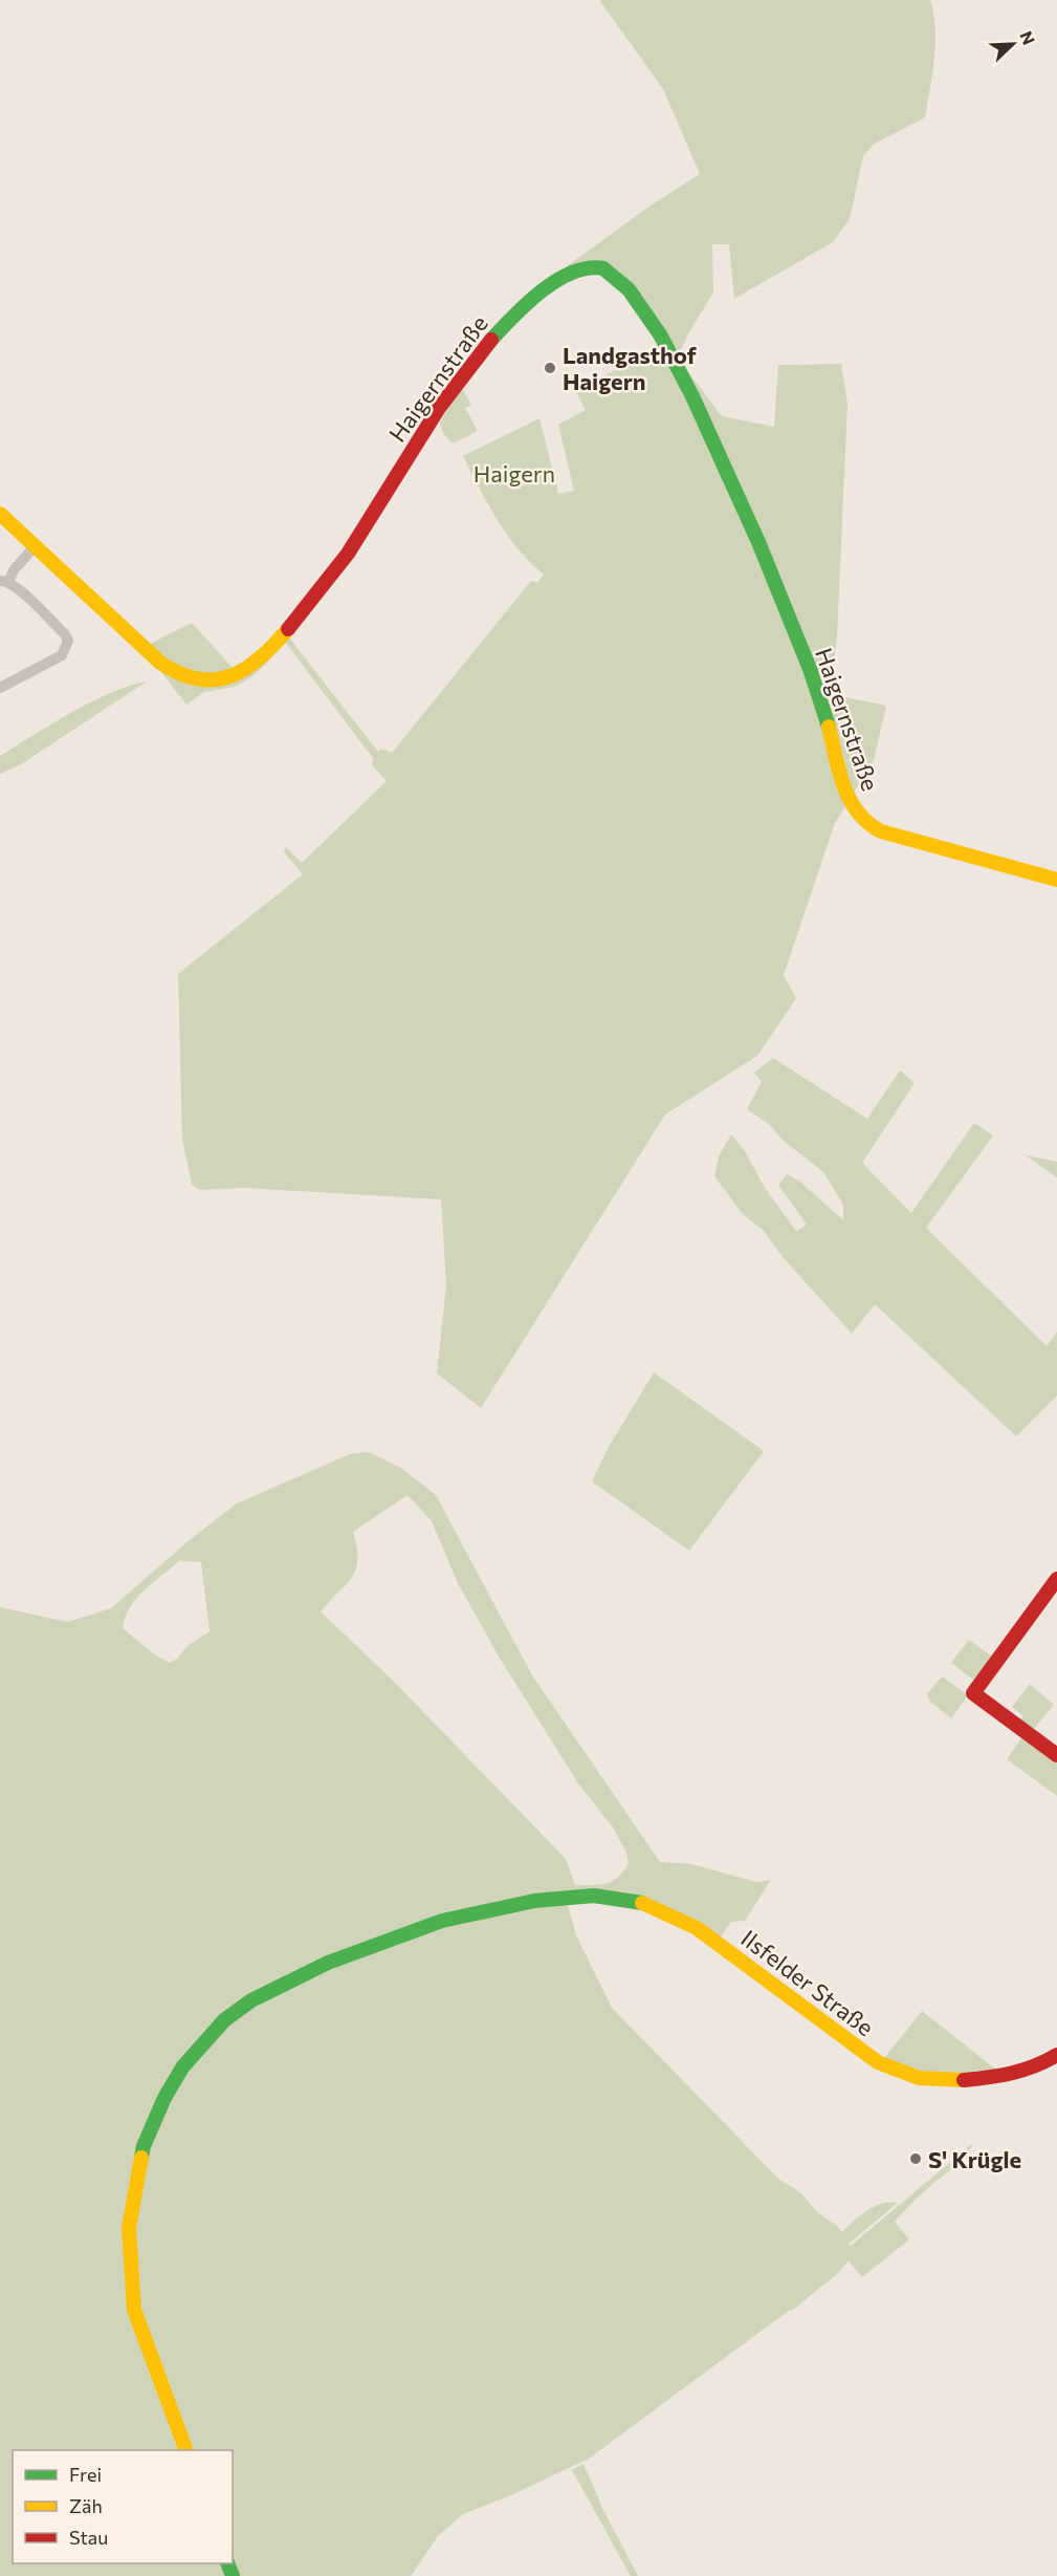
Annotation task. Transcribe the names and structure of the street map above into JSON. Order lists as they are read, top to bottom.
{
  "streets": {
    "street": ["Haigernstraße", "Ilsfelder Straße"]
  },
  "parks": ["Haigern"],
  "places": ["Landgasthof Haigern", "S' Krügle"],
  "legend": ["Frei", "Zäh", "Stau"],
  "north": "top right"
}
